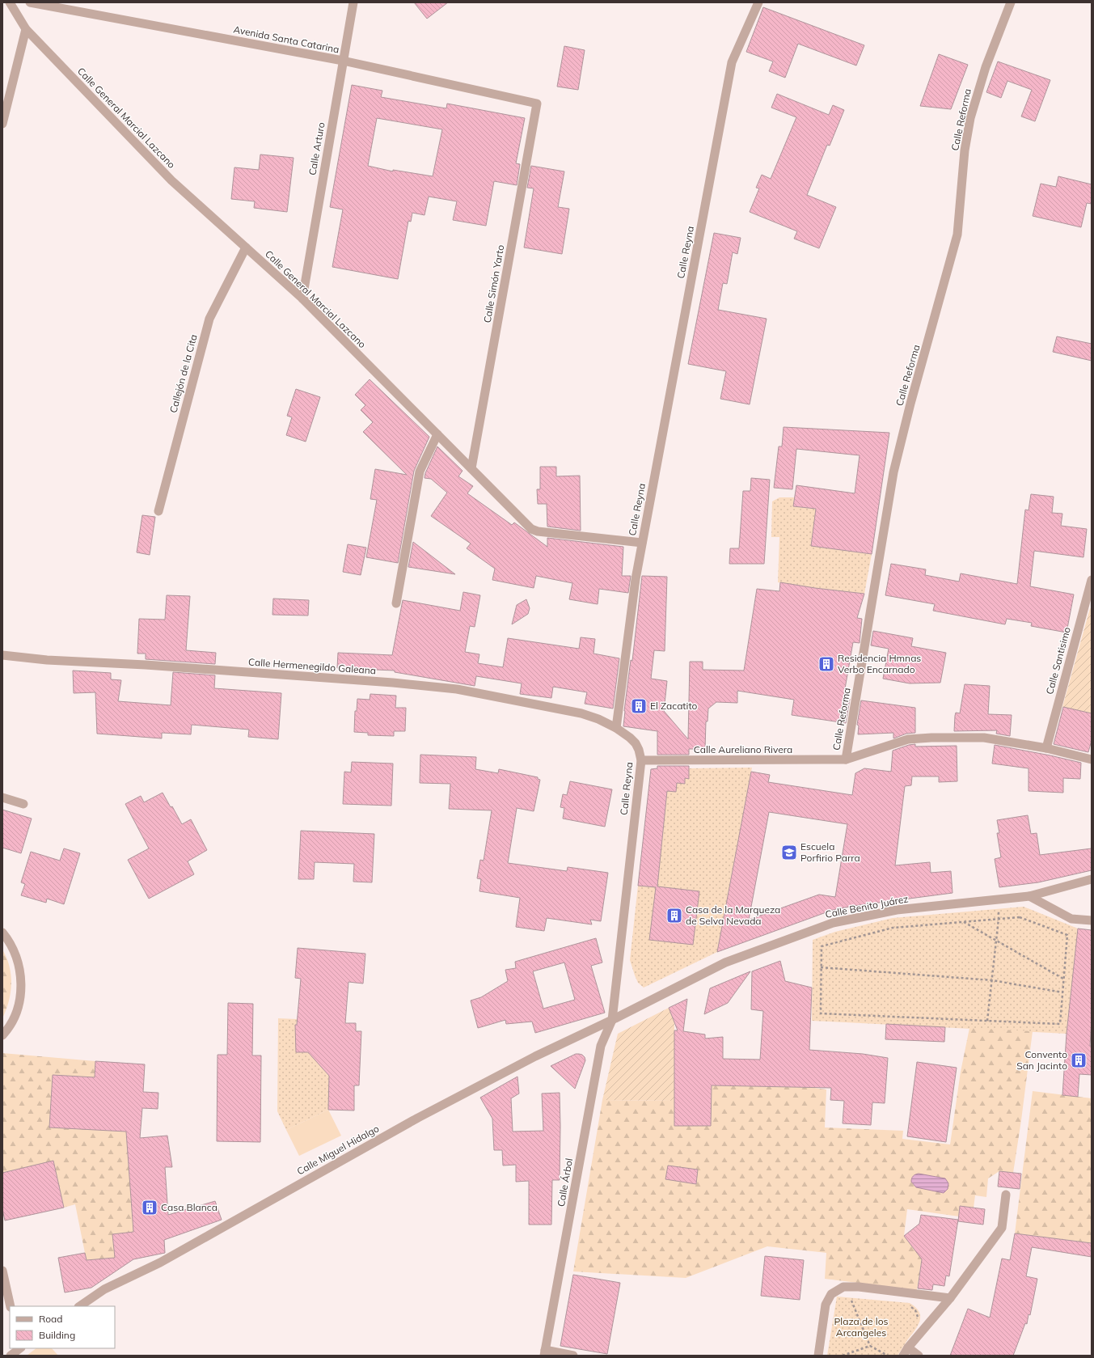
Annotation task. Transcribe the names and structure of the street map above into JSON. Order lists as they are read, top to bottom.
{
  "streets": {
    "street": [
      "Avenida Santa Catarina",
      "Calle General Marcial Lazcano",
      "Calle Reforma",
      "Calle Arturo",
      "Calle Reyna",
      "Calle Simón Yarto",
      "Callejón de la Cita",
      "Calle Santisimo",
      "Calle Hermenegildo Galeana",
      "Calle Aureliano Rivera",
      "Calle Benito Juárez",
      "Calle Miguel Hidalgo",
      "Calle Árbol"
    ]
  },
  "crossings": [
    ["Avenida Santa Catarina", "Calle Arturo"],
    ["Avenida Santa Catarina", "Calle Simón Yarto"],
    ["Calle General Marcial Lazcano", "Calle Arturo"],
    ["Calle General Marcial Lazcano", "Calle Reyna"],
    ["Calle General Marcial Lazcano", "Calle Simón Yarto"],
    ["Calle General Marcial Lazcano", "Callejón de la Cita"],
    ["Calle Reforma", "Calle Aureliano Rivera"],
    ["Calle Reyna", "Calle Hermenegildo Galeana"],
    ["Calle Reyna", "Calle Aureliano Rivera"],
    ["Calle Reyna", "Calle Benito Juárez"],
    ["Calle Reyna", "Calle Miguel Hidalgo"],
    ["Calle Reyna", "Calle Árbol"],
    ["Calle Santisimo", "Calle Aureliano Rivera"],
    ["Calle Benito Juárez", "Calle Miguel Hidalgo"],
    ["Calle Benito Juárez", "Calle Árbol"],
    ["Calle Miguel Hidalgo", "Calle Árbol"]
  ],
  "parks": ["Plaza de los Arcangeles"],
  "places": {
    "building": [
      "Residencia Hmnas Verbo Encarnado",
      "El Zacatito",
      "Casa de la Marqueza de Selva Nevada",
      "Convento San Jacinto",
      "Casa Blanca"
    ],
    "school or university": ["Escuela Porfirio Parra"]
  },
  "legend": ["Road", "Building"]
}
